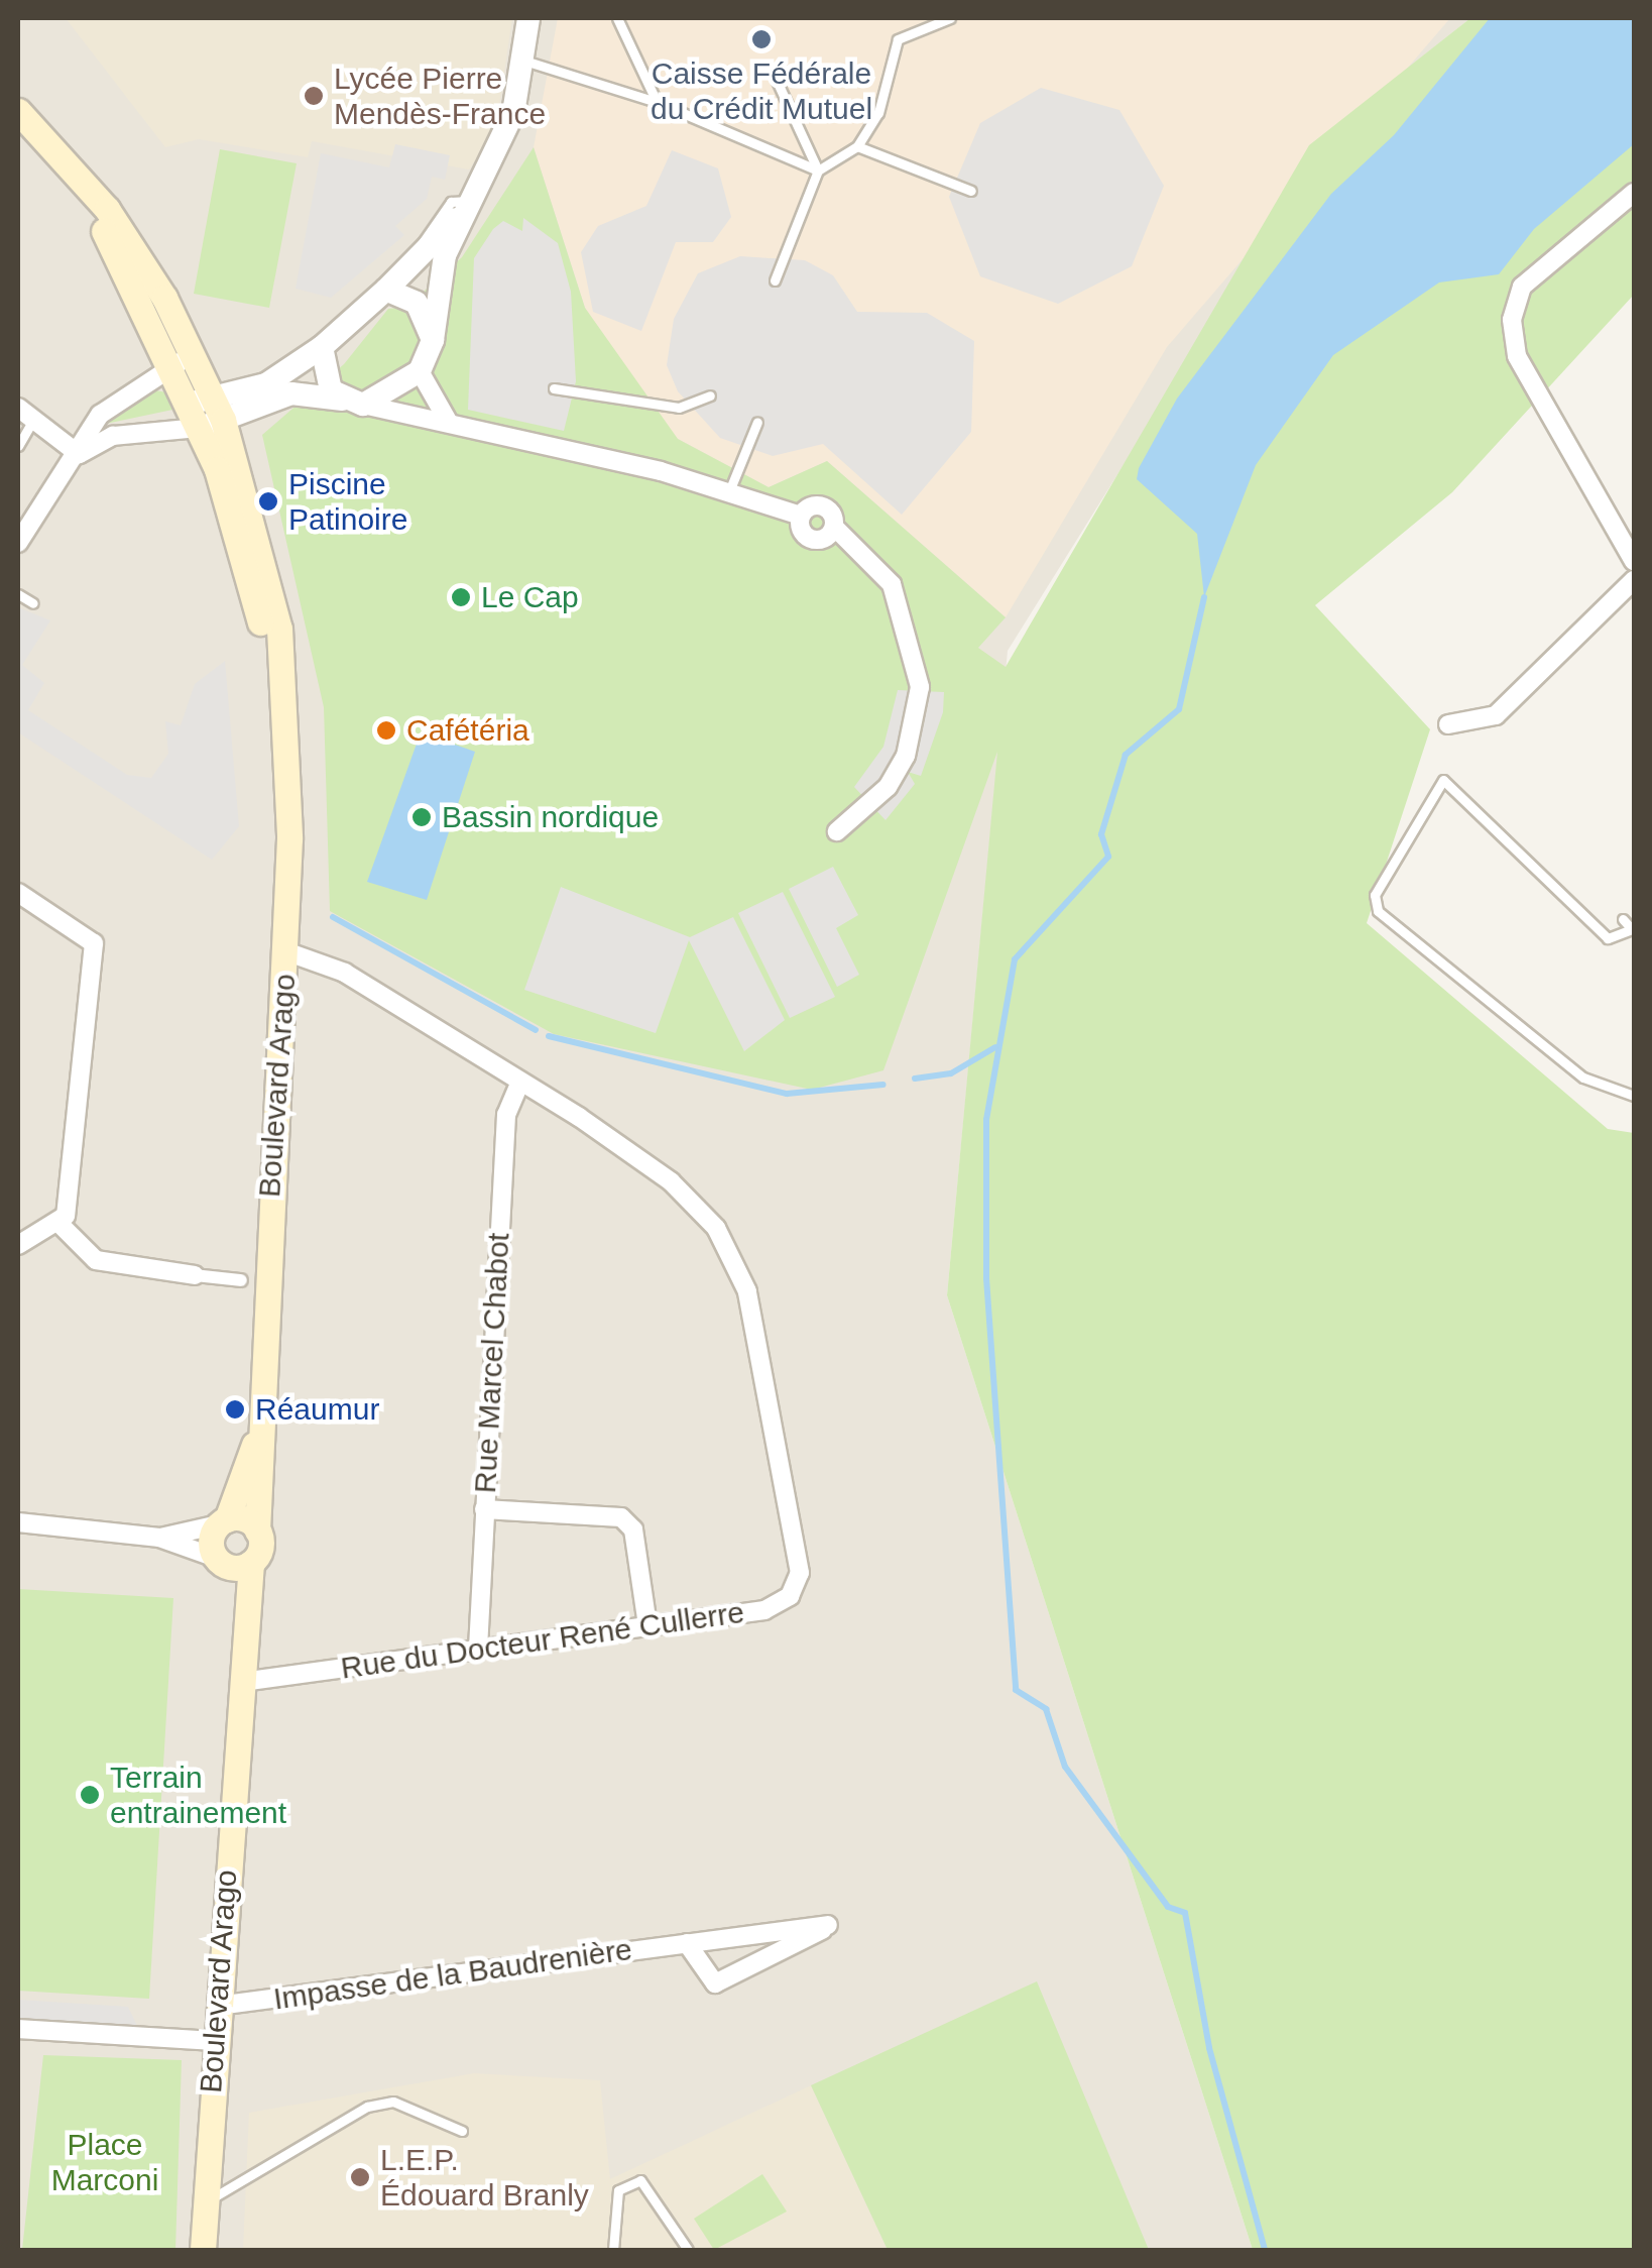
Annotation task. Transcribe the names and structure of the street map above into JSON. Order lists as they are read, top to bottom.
{
  "streets": {
    "main road": ["Boulevard Arago"],
    "street": ["Rue Marcel Chabot", "Rue du Docteur René Cullerre", "Impasse de la Baudrenière"]
  },
  "crossings": [
    ["Boulevard Arago", "Rue du Docteur René Cullerre"],
    ["Boulevard Arago", "Impasse de la Baudrenière"],
    ["Rue Marcel Chabot", "Rue du Docteur René Cullerre"]
  ],
  "parks": ["Place Marconi"],
  "places": [
    "Caisse Fédérale du Crédit Mutuel",
    "Lycée Pierre Mendès-France",
    "Piscine Patinoire",
    "Le Cap",
    "Cafétéria",
    "Bassin nordique",
    "Réaumur",
    "Terrain entrainement",
    "L.E.P. Édouard Branly"
  ]
}
